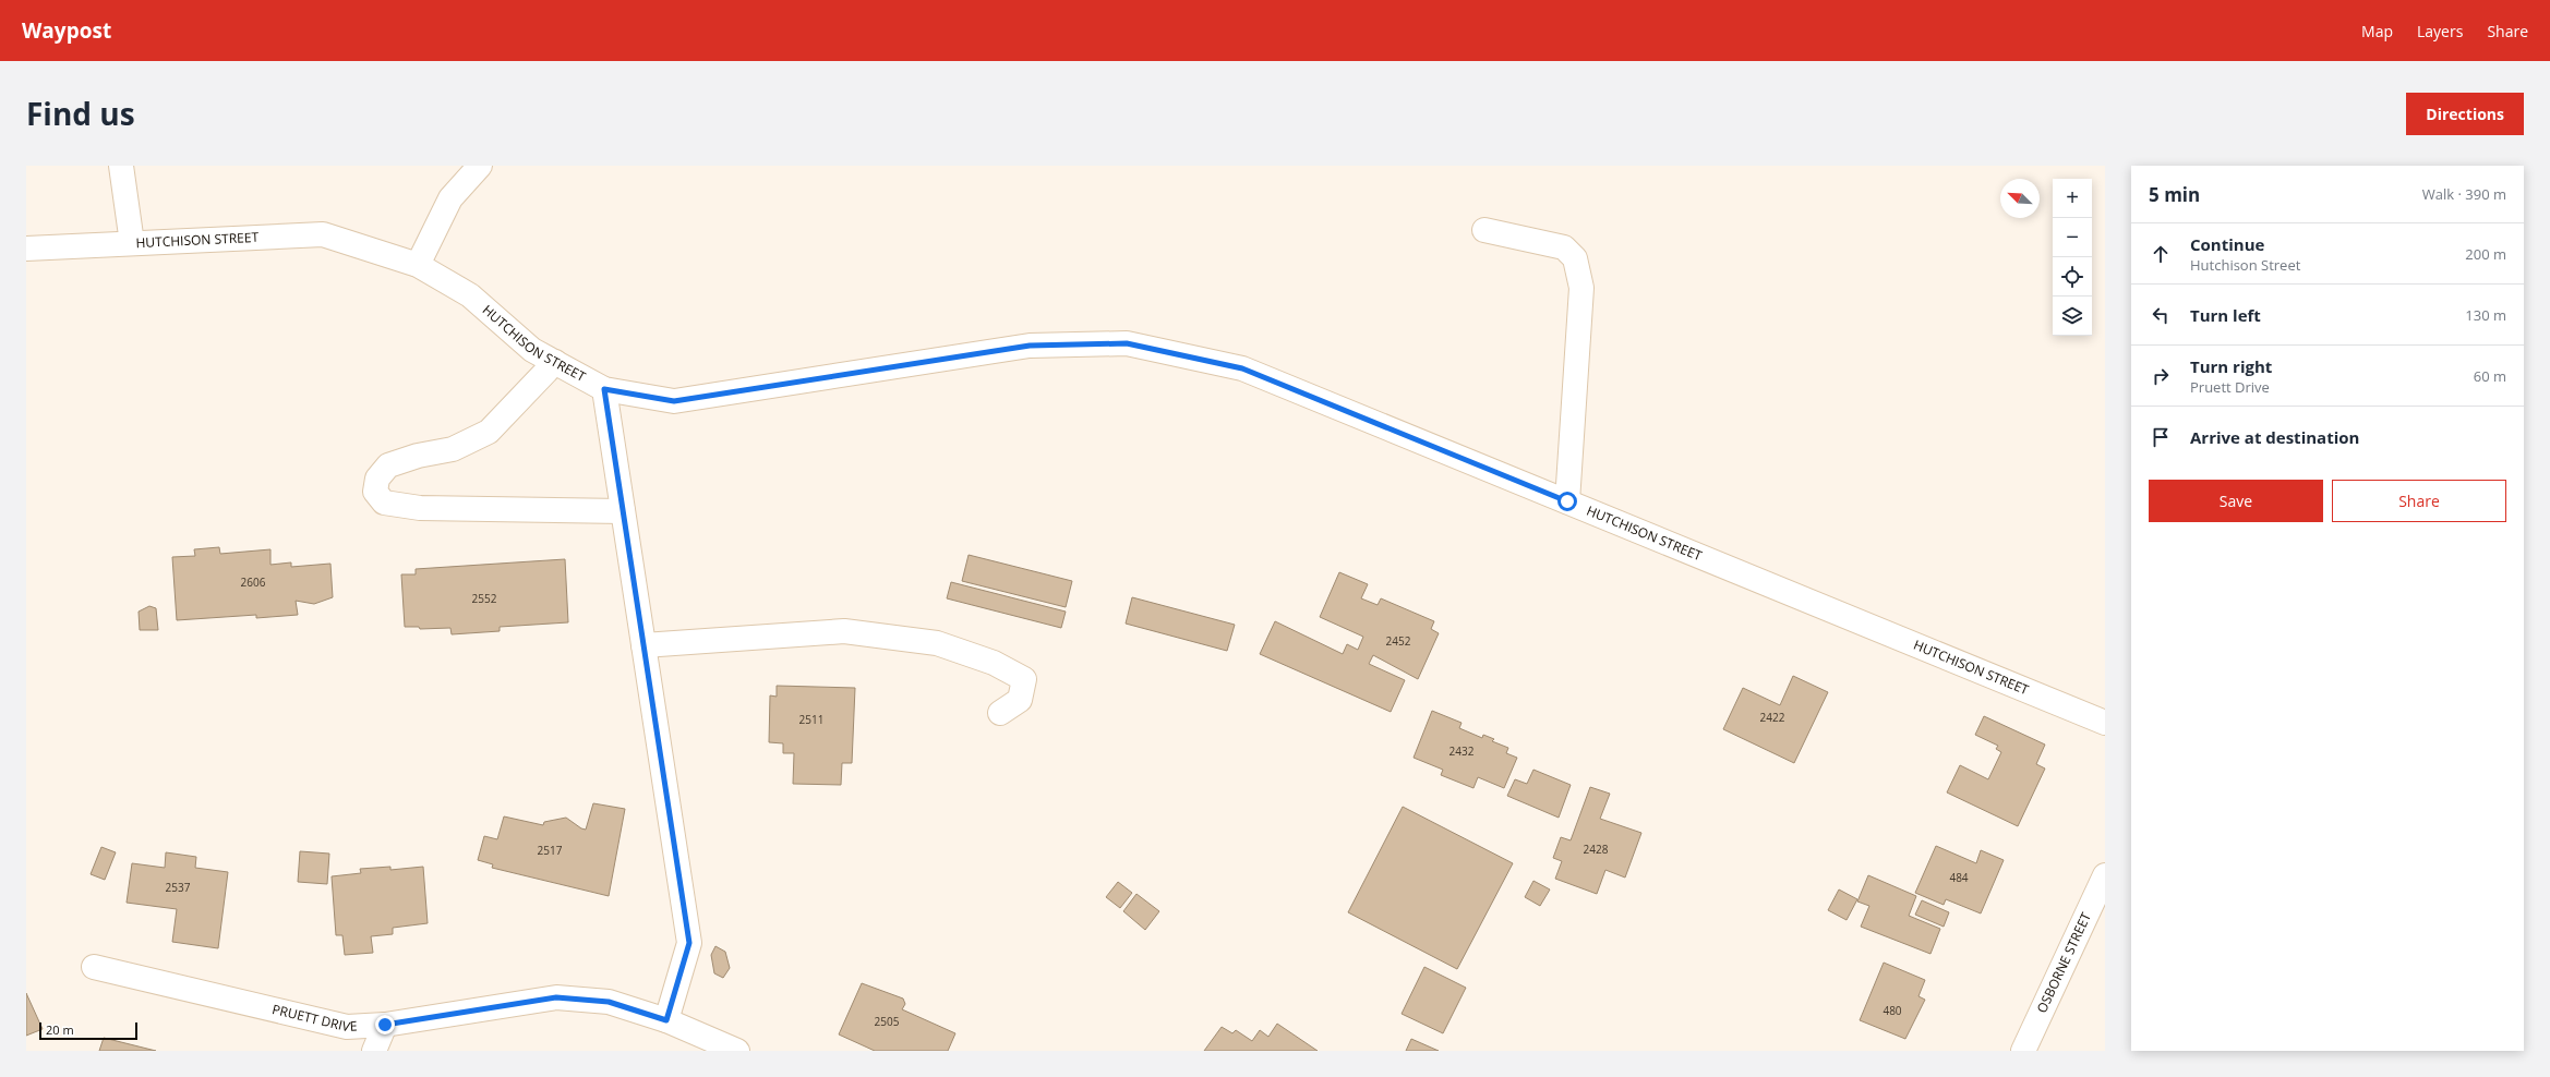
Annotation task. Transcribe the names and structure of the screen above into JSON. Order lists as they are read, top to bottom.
{
  "streets": {
    "street": ["HUTCHISON STREET", "OSBORNE STREET", "PRUETT DRIVE"]
  },
  "house_numbers": [
    "2606",
    "2552",
    "2452",
    "2422",
    "2511",
    "2432",
    "2428",
    "2517",
    "484",
    "2537",
    "480",
    "2505"
  ],
  "scale_bar": "20 m",
  "north": "top left",
  "page": {
    "header": "Waypost",
    "nav": ["Map", "Layers", "Share"],
    "title": "Find us",
    "buttons": [
      "Directions",
      ["Save", "Share"]
    ],
    "heading": ["5 min", "Walk · 390 m"],
    "map_buttons": ["+", "−"],
    "list": [
      ["Continue", "Hutchison Street", "200 m"],
      ["Turn left", "130 m"],
      ["Turn right", "Pruett Drive", "60 m"],
      "Arrive at destination"
    ],
    "scale": "20 m"
  }
}
